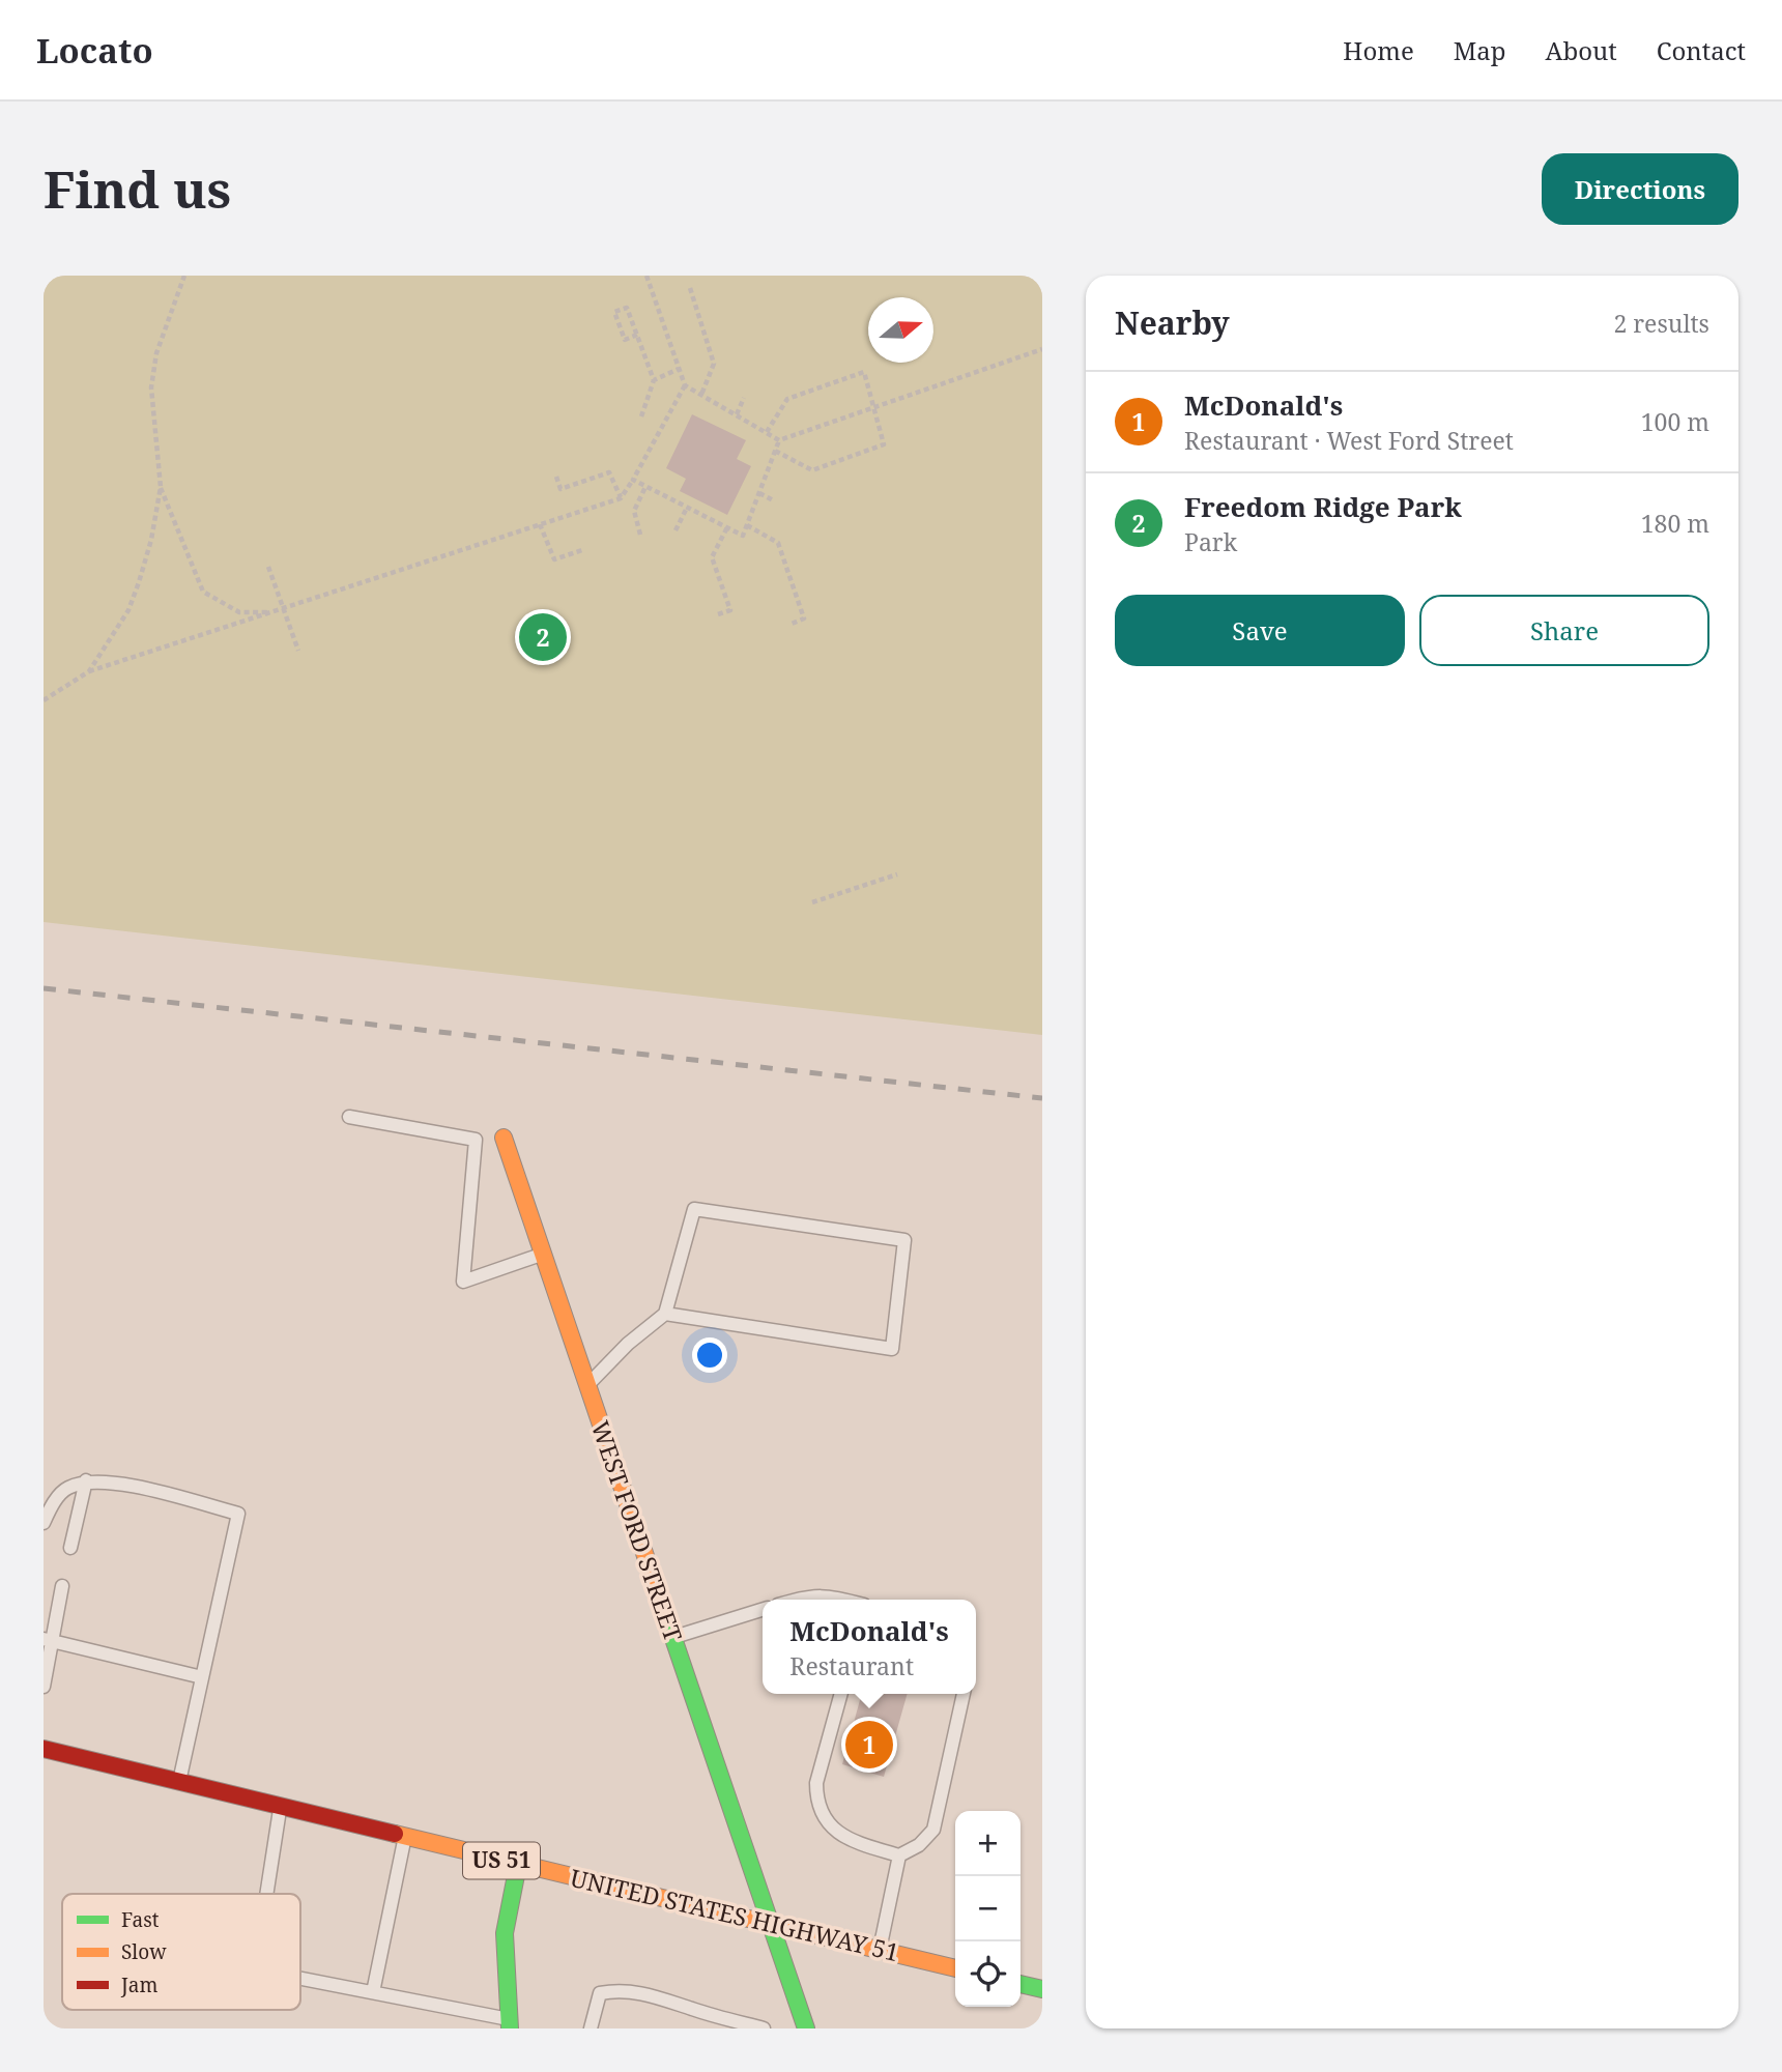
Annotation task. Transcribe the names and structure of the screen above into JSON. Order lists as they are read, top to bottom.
{
  "streets": {
    "street": ["WEST FORD STREET", "US 51", "UNITED STATES HIGHWAY 51"]
  },
  "crossings": [
    ["WEST FORD STREET", "UNITED STATES HIGHWAY 51"]
  ],
  "legend": ["Fast", "Slow", "Jam"],
  "north": "right",
  "page": {
    "header": "Locato",
    "nav": [
      "Home",
      "Map",
      "About",
      "Contact"
    ],
    "buttons": [
      "Directions",
      ["Save", "Share"]
    ],
    "title": "Find us",
    "heading": ["Nearby", "2 results"],
    "list": [
      {
        "mark": "1",
        "name": "McDonald's",
        "note": "Restaurant · West Ford Street",
        "value": "100 m"
      },
      {
        "mark": "2",
        "name": "Freedom Ridge Park",
        "note": "Park",
        "value": "180 m"
      }
    ],
    "pins": ["2", "1"],
    "popup": ["McDonald's", "Restaurant"],
    "map_buttons": ["+", "−"]
  }
}
